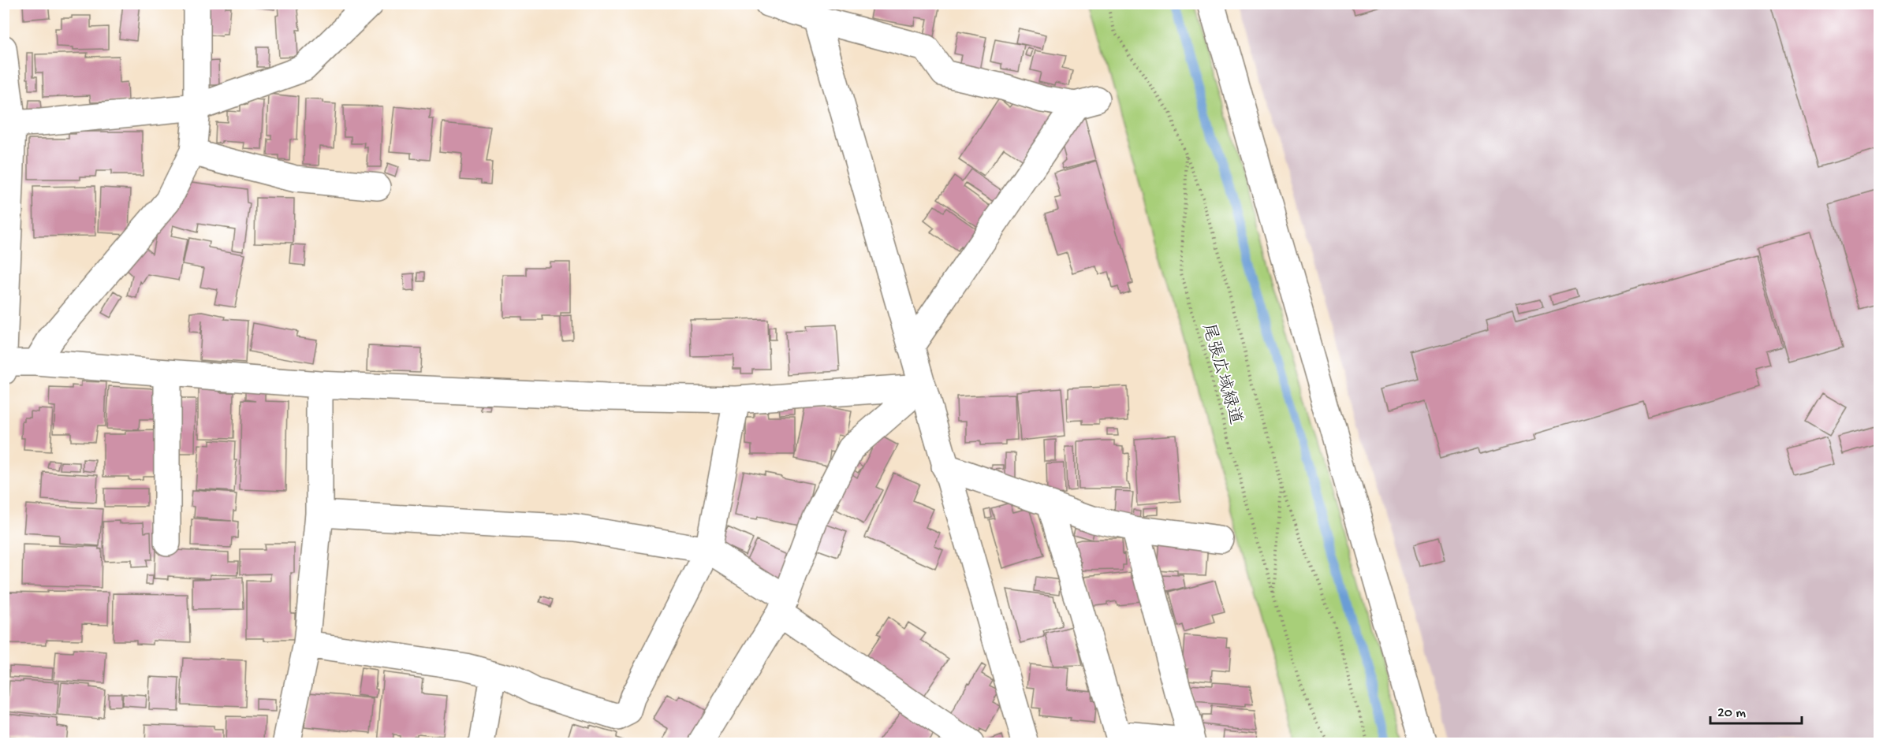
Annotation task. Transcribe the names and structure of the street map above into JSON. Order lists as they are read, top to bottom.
{
  "streets": {
    "path": ["尾張広域緑道"]
  },
  "scale_bar": "20 m"
}
